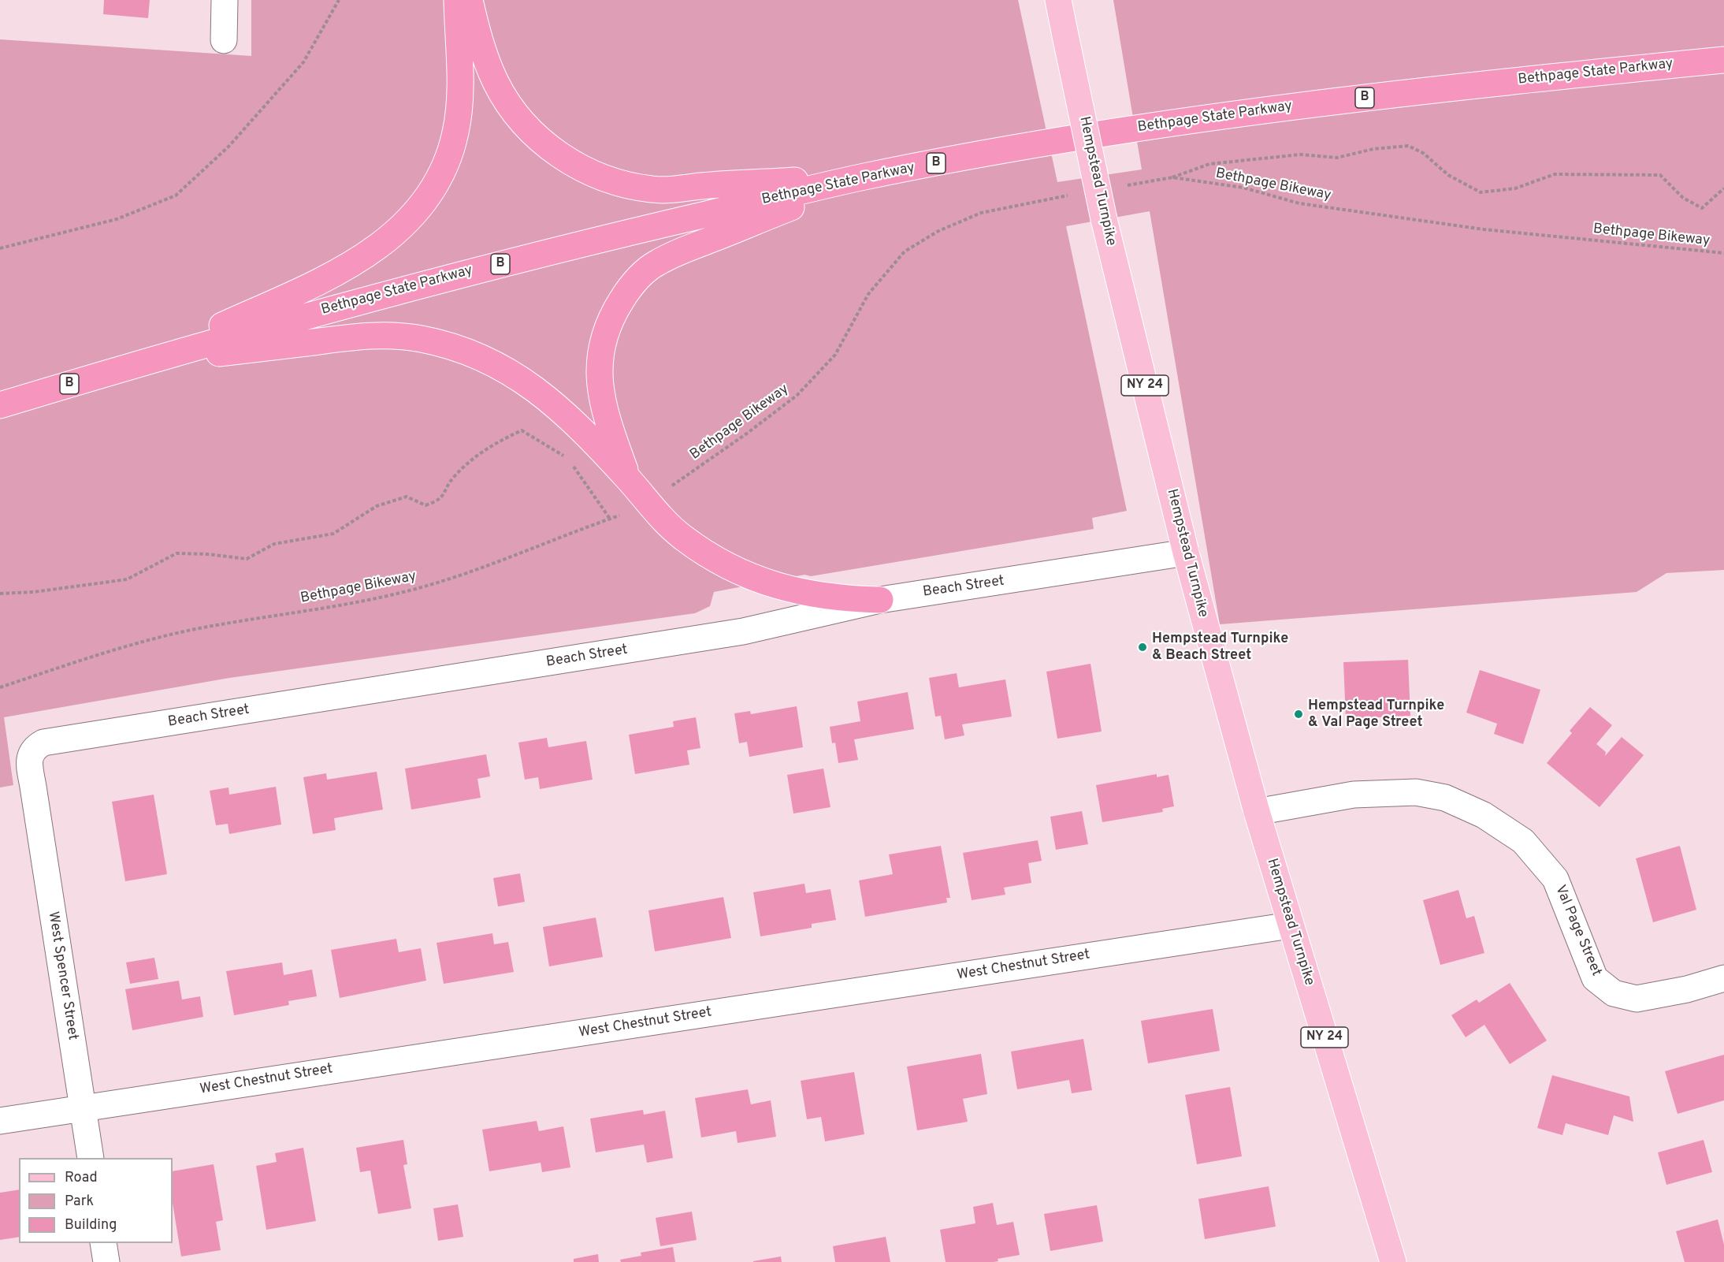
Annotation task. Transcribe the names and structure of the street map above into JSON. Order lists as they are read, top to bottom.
{
  "streets": {
    "highway": ["Bethpage State Parkway", "B"],
    "main road": ["Hempstead Turnpike", "NY 24"],
    "street": [
      "Beach Street",
      "Val Page Street",
      "West Chestnut Street",
      "West Spencer Street"
    ],
    "path": ["Bethpage Bikeway"]
  },
  "crossings": [
    ["Hempstead Turnpike", "Beach Street"],
    ["Hempstead Turnpike", "Val Page Street"],
    ["Hempstead Turnpike", "West Chestnut Street"],
    ["Beach Street", "West Spencer Street"],
    ["West Chestnut Street", "West Spencer Street"]
  ],
  "places": ["Hempstead Turnpike & Beach Street", "Hempstead Turnpike & Val Page Street"],
  "legend": ["Road", "Park", "Building"]
}
